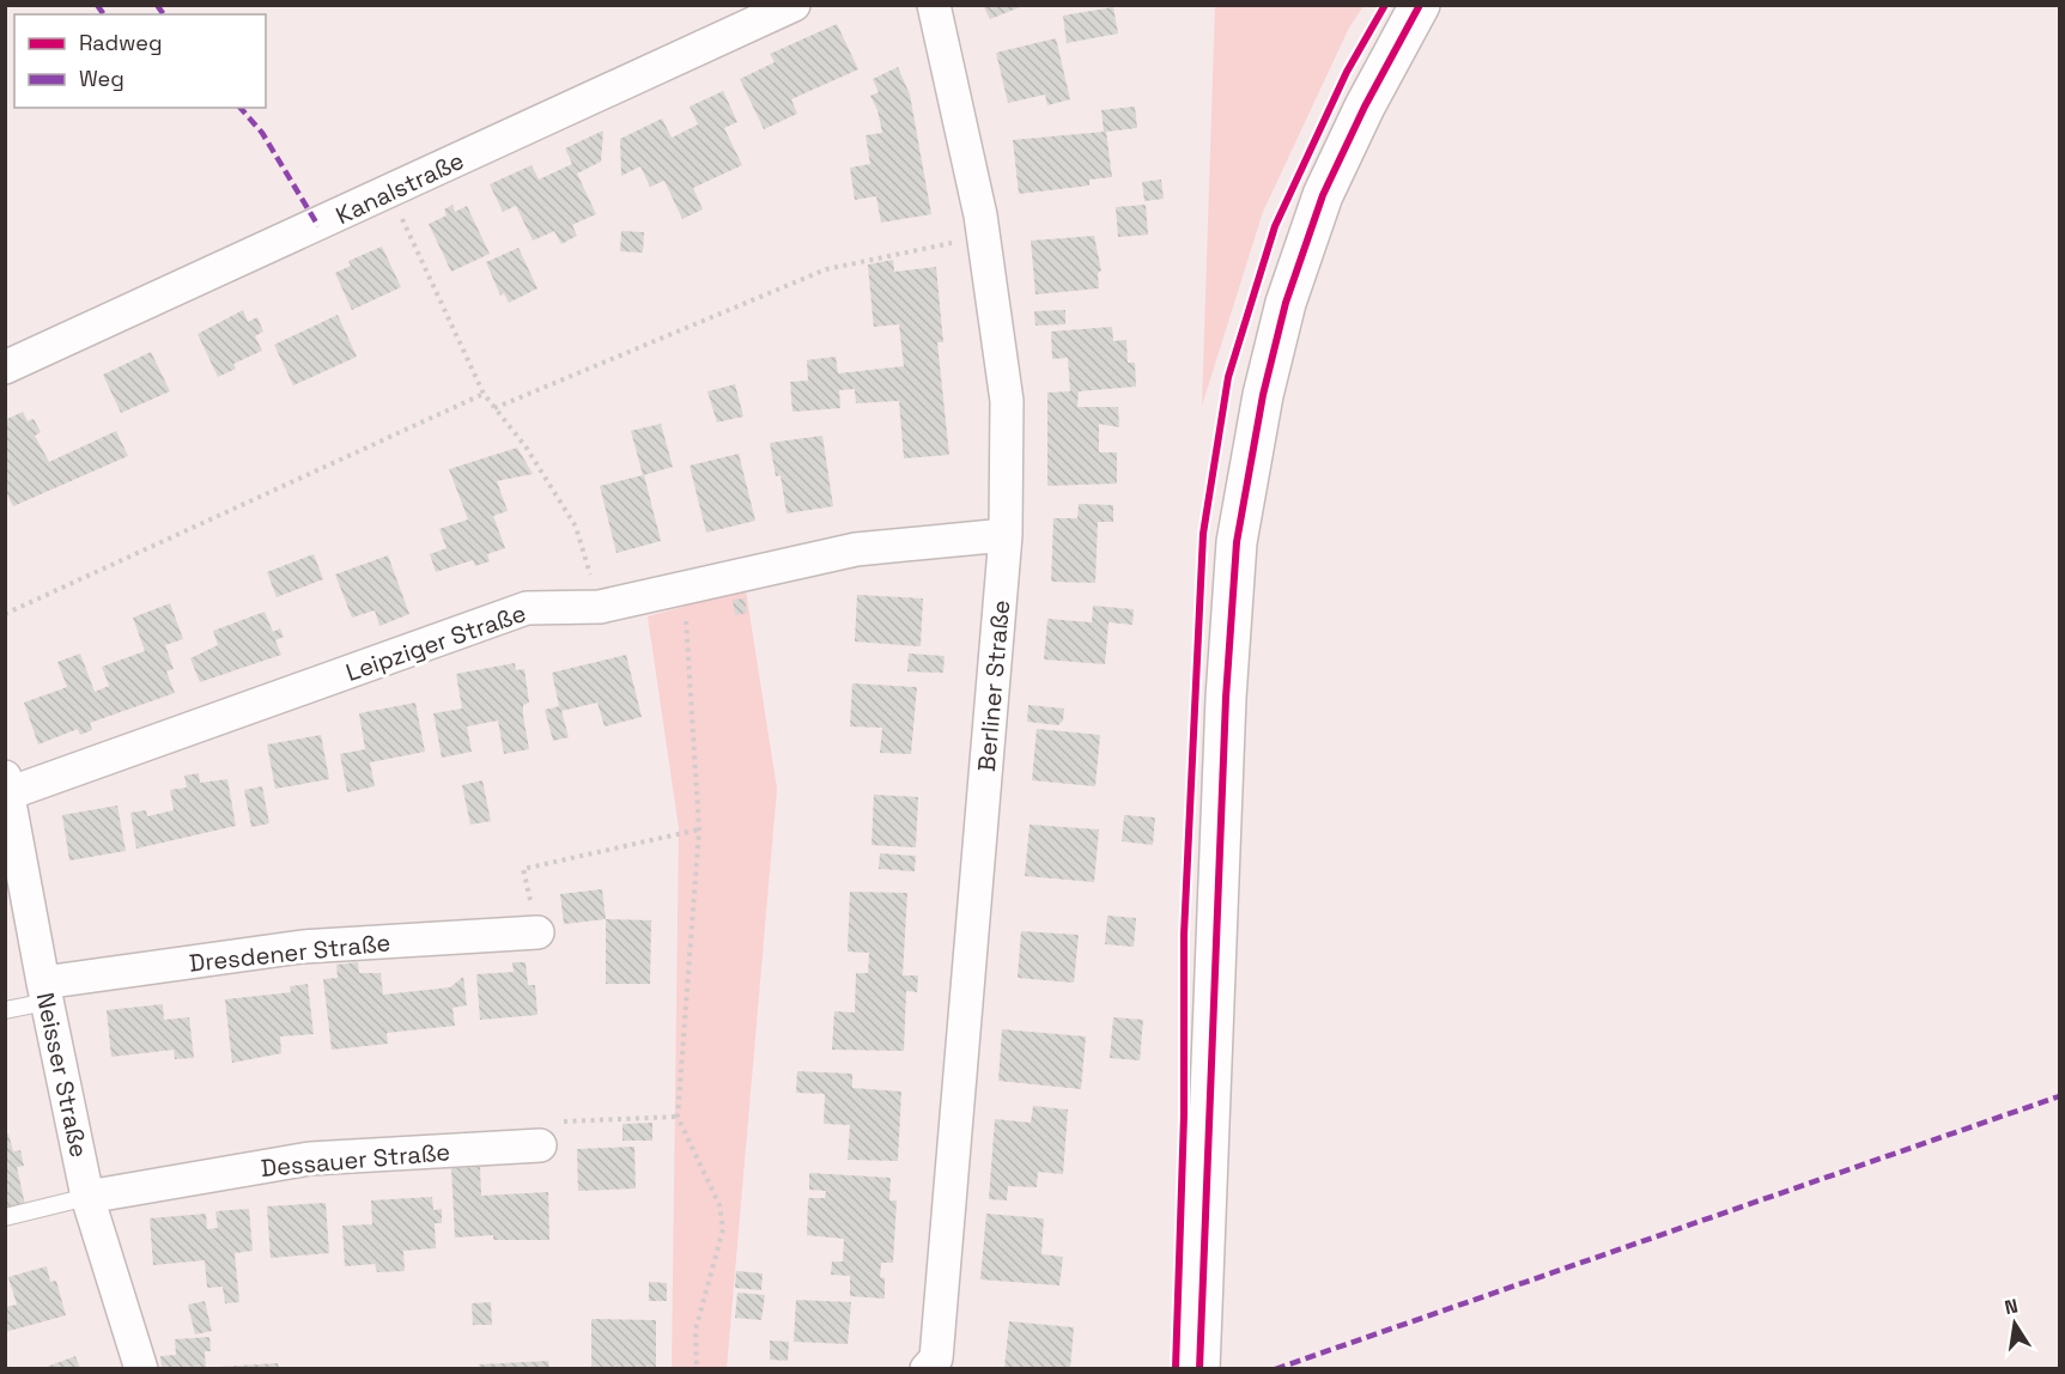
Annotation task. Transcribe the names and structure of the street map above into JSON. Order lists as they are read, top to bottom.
{
  "streets": {
    "street": [
      "Kanalstraße",
      "Leipziger Straße",
      "Berliner Straße",
      "Dresdener Straße",
      "Neisser Straße",
      "Dessauer Straße"
    ]
  },
  "crossings": [
    ["Leipziger Straße", "Berliner Straße"],
    ["Leipziger Straße", "Neisser Straße"],
    ["Dresdener Straße", "Neisser Straße"],
    ["Neisser Straße", "Dessauer Straße"]
  ],
  "legend": ["Radweg", "Weg"],
  "north": "top"
}
